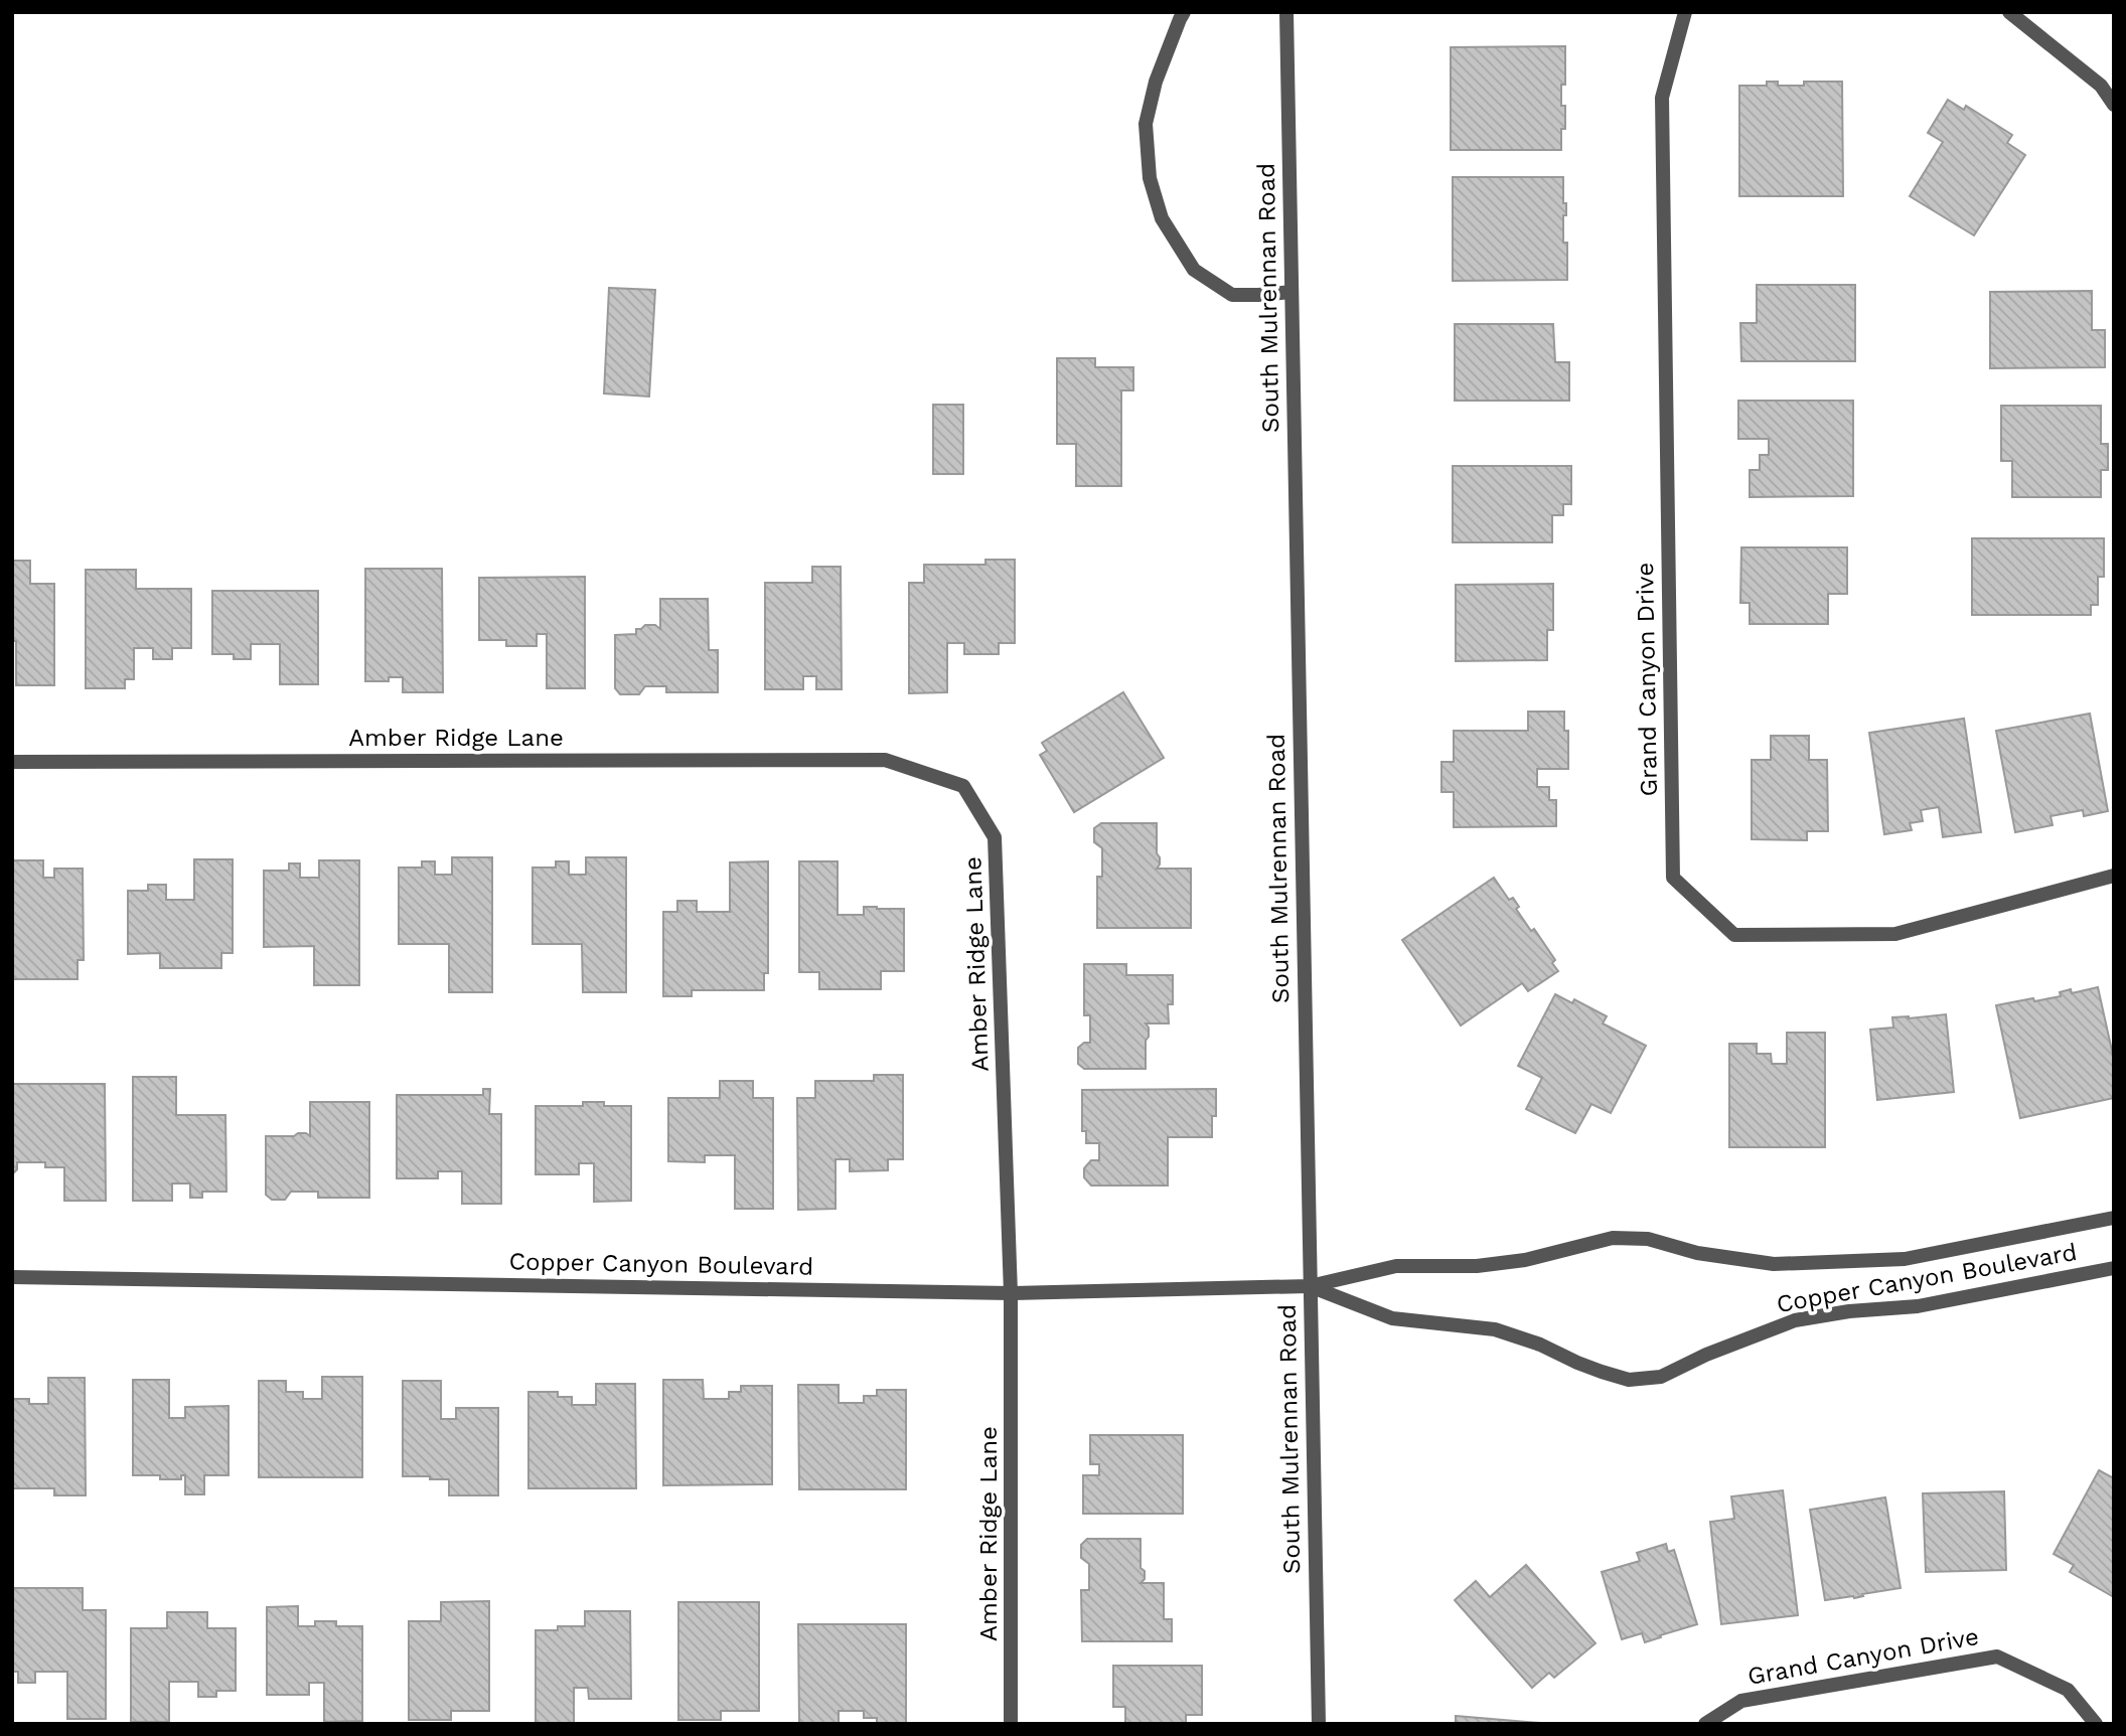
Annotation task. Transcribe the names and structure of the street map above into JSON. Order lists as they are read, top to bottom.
{
  "streets": {
    "street": [
      "South Mulrennan Road",
      "Grand Canyon Drive",
      "Amber Ridge Lane",
      "Copper Canyon Boulevard"
    ]
  },
  "crossings": [
    ["South Mulrennan Road", "Copper Canyon Boulevard"],
    ["Amber Ridge Lane", "Copper Canyon Boulevard"]
  ]
}
